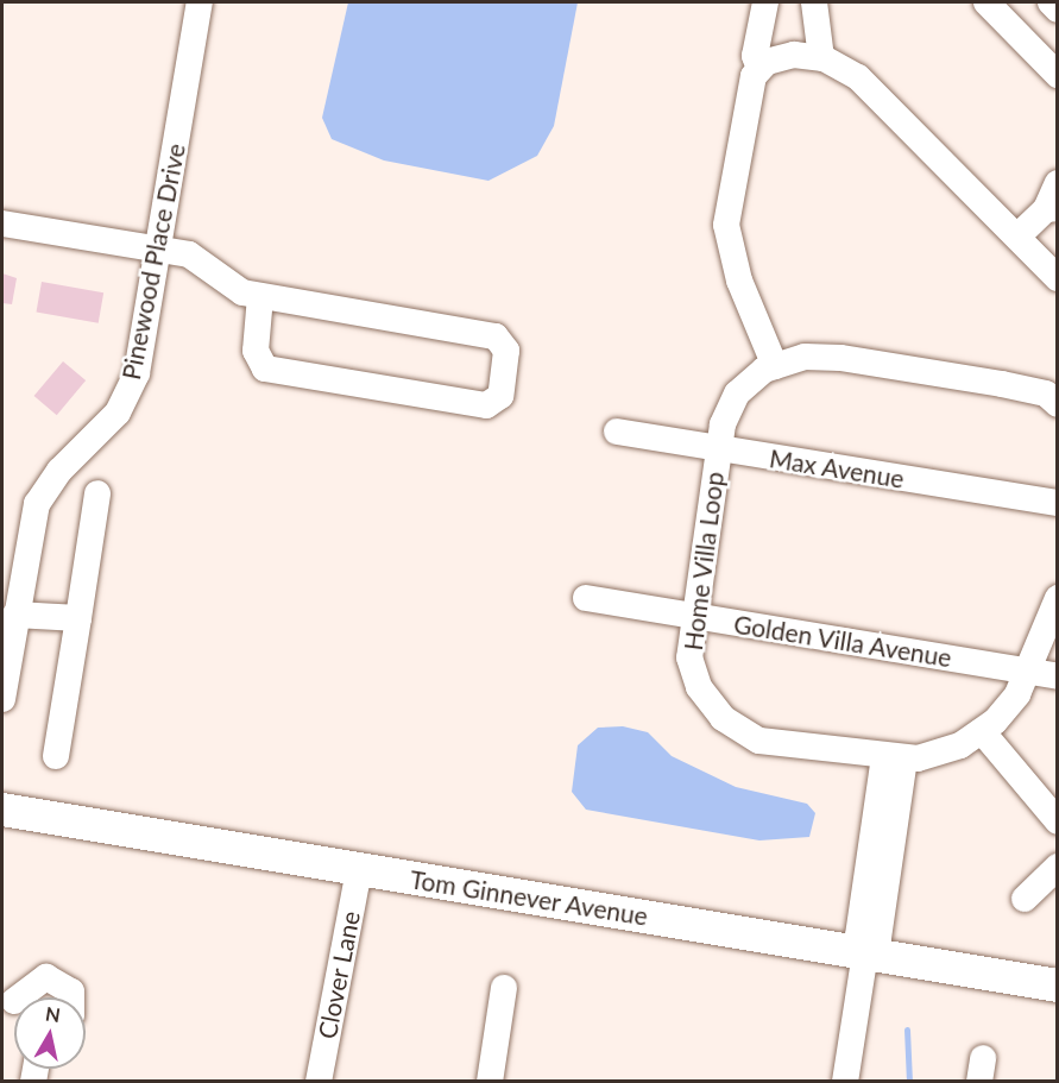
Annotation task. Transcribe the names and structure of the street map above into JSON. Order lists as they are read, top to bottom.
{
  "streets": {
    "main road": ["Tom Ginnever Avenue"],
    "street": [
      "Pinewood Place Drive",
      "Max Avenue",
      "Home Villa Loop",
      "Golden Villa Avenue",
      "Clover Lane"
    ]
  },
  "crossings": [
    ["Max Avenue", "Home Villa Loop"],
    ["Home Villa Loop", "Golden Villa Avenue"],
    ["Tom Ginnever Avenue", "Clover Lane"]
  ],
  "north": "top"
}
